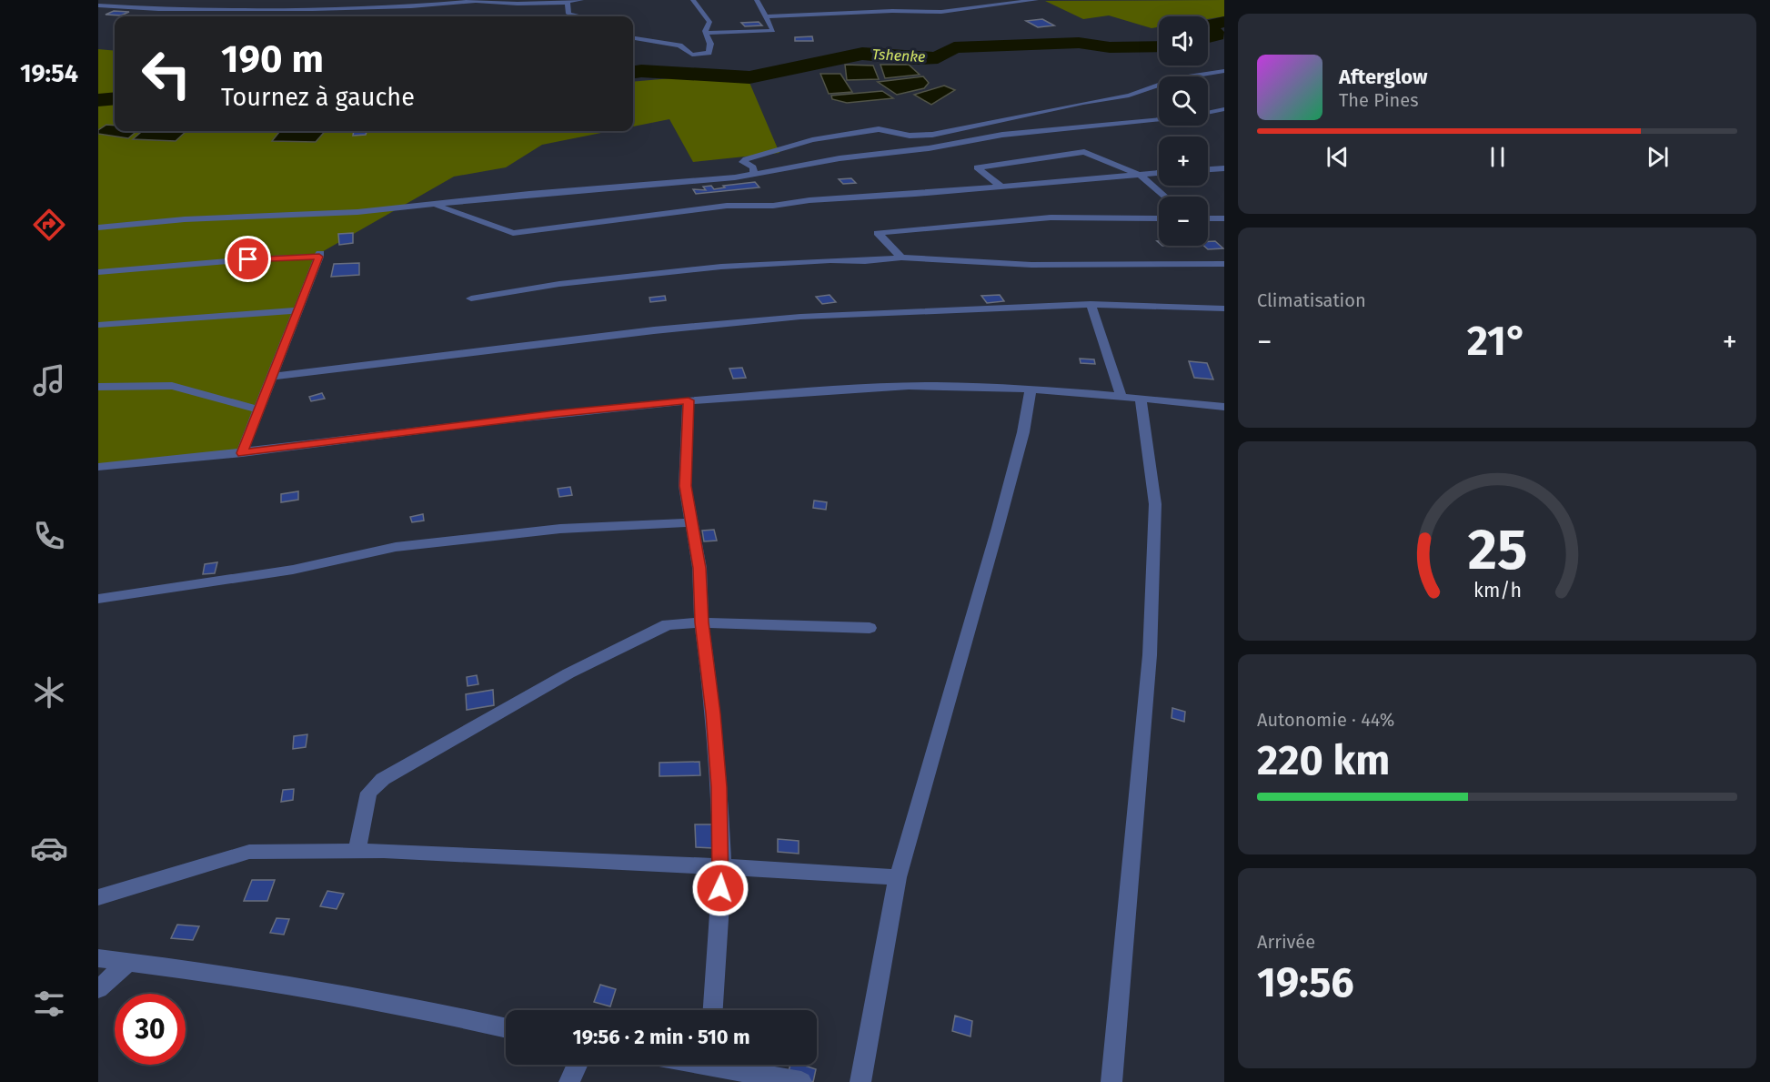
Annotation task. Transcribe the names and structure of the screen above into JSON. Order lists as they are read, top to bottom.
{
  "water": ["Tshenke"],
  "page": {
    "tabs": "19:54",
    "map_buttons": ["+", "−"],
    "turn": ["190 m", "Tournez à gauche"],
    "song": ["Afterglow", "The Pines"],
    "tile": [
      "Climatisation",
      ["Autonomie · 44%", "220 km"],
      ["Arrivée", "19:56"]
    ],
    "heat": ["−", "21°", "+"],
    "limit": "30",
    "trip": "19:56 · 2 min · 510 m",
    "gauge": ["25", "km/h"]
  }
}
